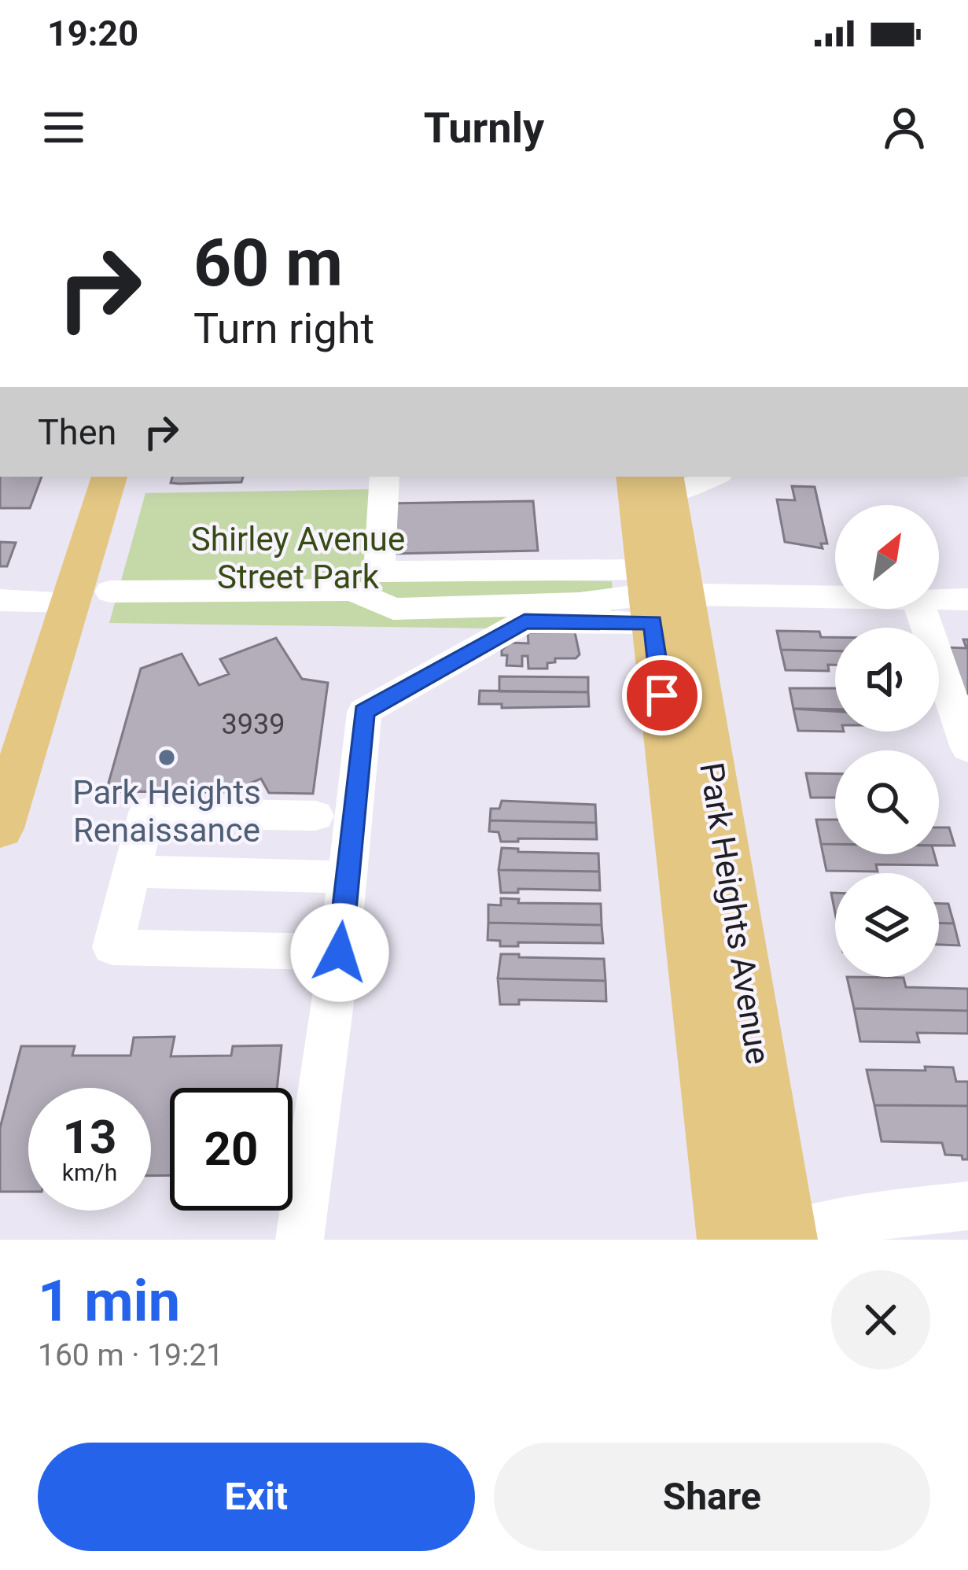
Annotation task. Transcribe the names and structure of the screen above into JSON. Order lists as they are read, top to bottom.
{
  "streets": {
    "main road": ["Park Heights Avenue"]
  },
  "parks": ["Shirley Avenue Street Park"],
  "places": ["Park Heights Renaissance"],
  "house_numbers": ["3939"],
  "north": "top right",
  "page": {
    "status": "19:20",
    "header": "Turnly",
    "turn": ["60 m", "Turn right"],
    "then": "Then",
    "speed": "13 km/h",
    "limit": "20",
    "heading": ["1 min", "160 m · 19:21"],
    "buttons": ["Exit", "Share"]
  }
}
